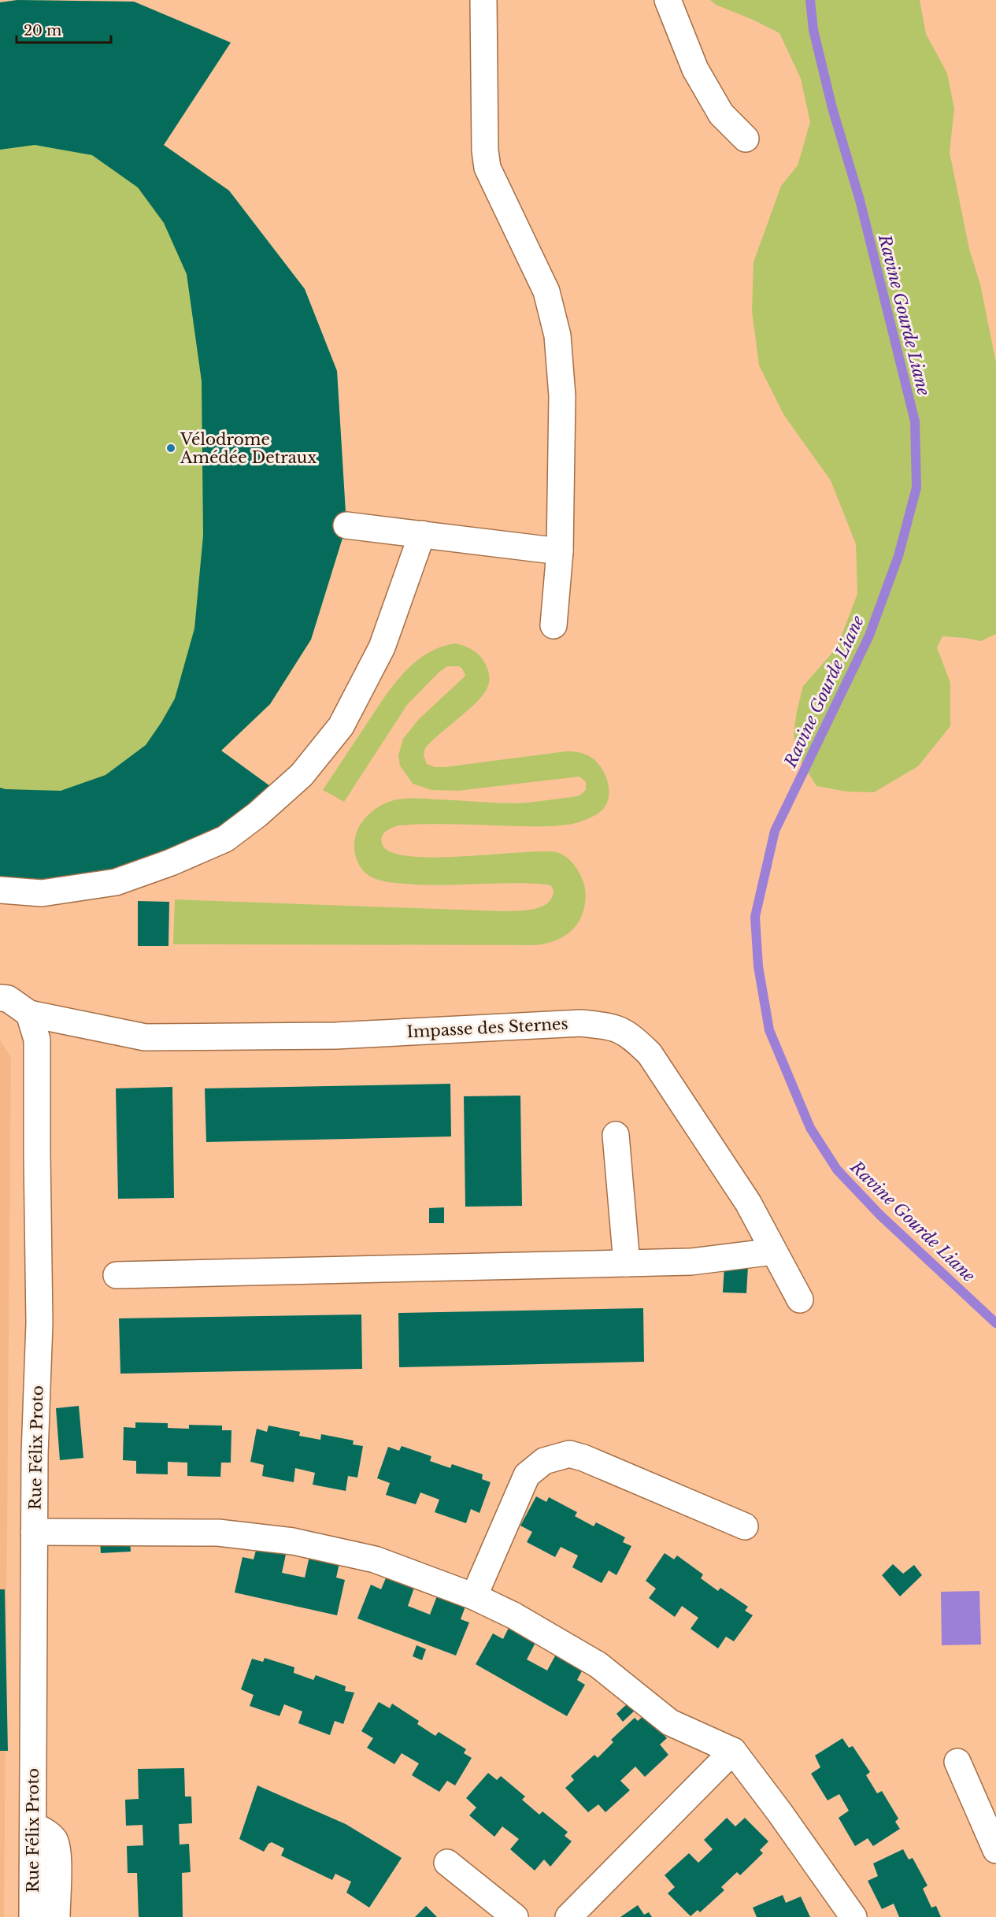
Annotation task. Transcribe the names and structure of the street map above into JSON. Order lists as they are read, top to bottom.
{
  "streets": {
    "street": ["Impasse des Sternes", "Rue Félix Proto"]
  },
  "crossings": [
    ["Impasse des Sternes", "Rue Félix Proto"]
  ],
  "water": ["Ravine Gourde Liane"],
  "places": ["Vélodrome Amédée Detraux"],
  "scale_bar": "20 m"
}
